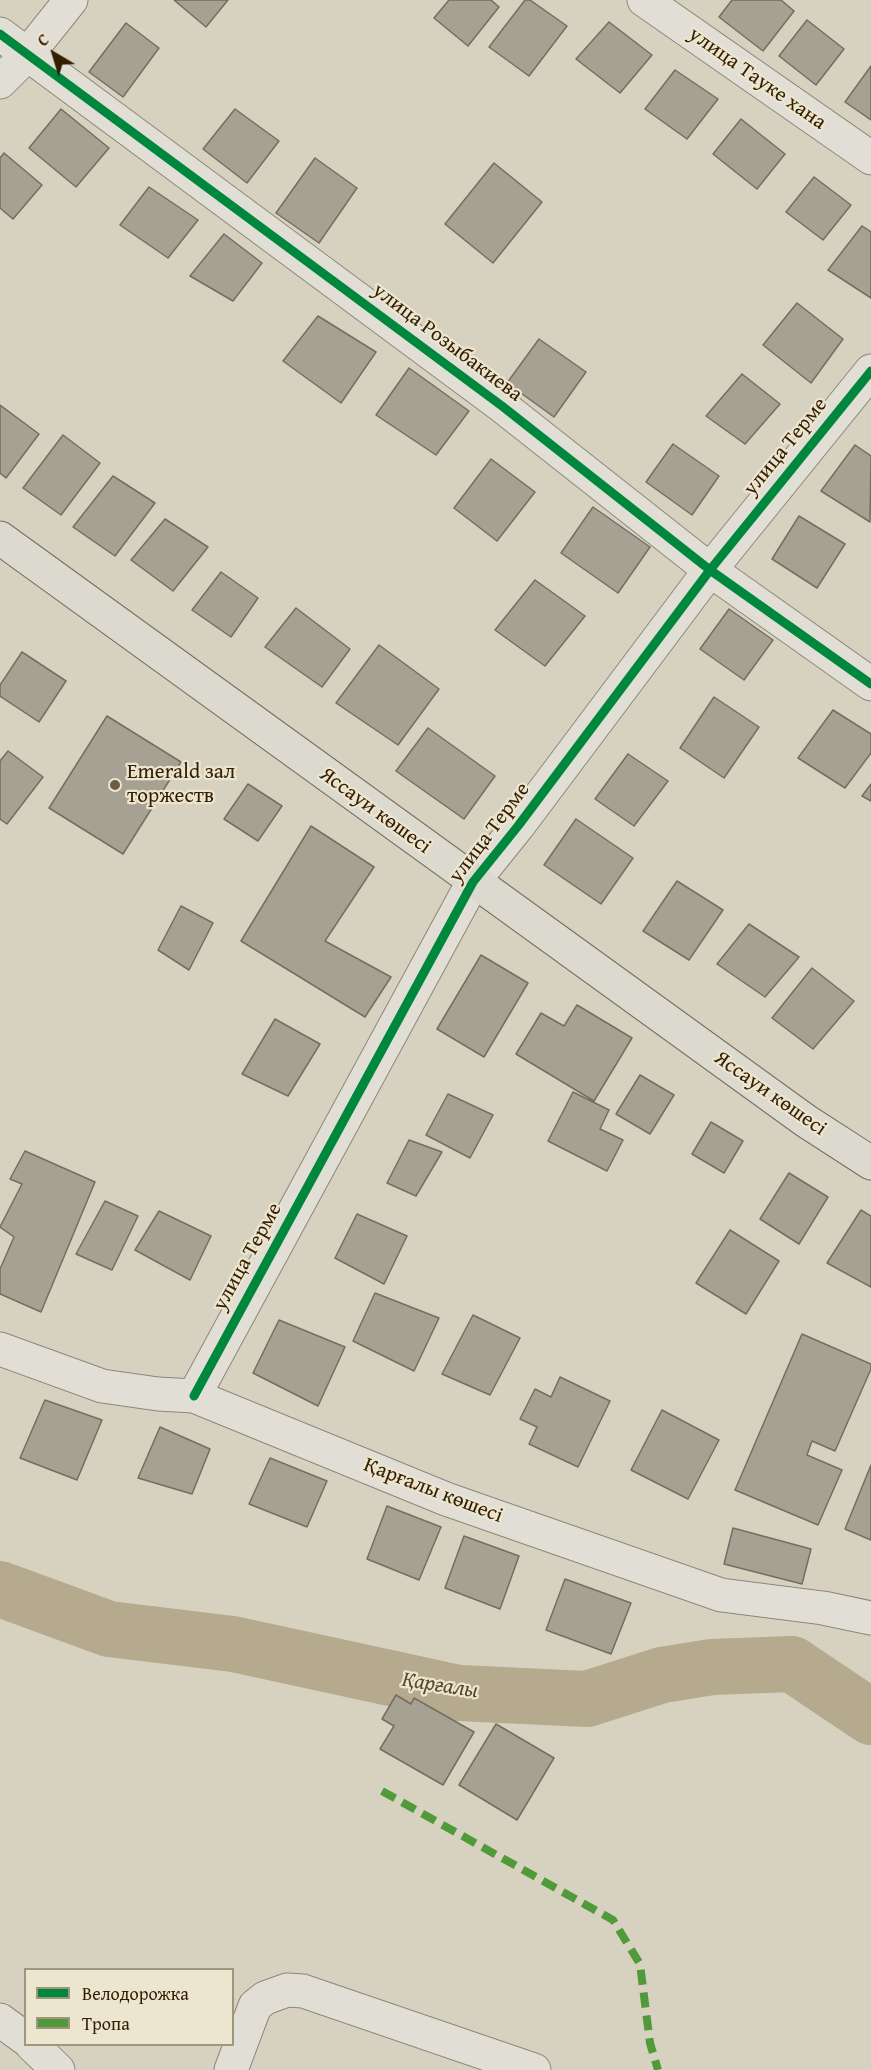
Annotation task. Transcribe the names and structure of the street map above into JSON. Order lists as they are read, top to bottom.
{
  "streets": {
    "main road": ["Яссауи көшесі"],
    "street": [
      "улица Тауке хана",
      "улица Розыбакиева",
      "улица Терме",
      "Қарғалы көшесі"
    ]
  },
  "crossings": [
    ["улица Розыбакиева", "улица Терме"],
    ["улица Терме", "Яссауи көшесі"],
    ["улица Терме", "Қарғалы көшесі"]
  ],
  "water": ["Қарғалы"],
  "places": ["Emerald зал торжеств"],
  "legend": ["Велодорожка", "Тропа"],
  "north": "top left"
}
